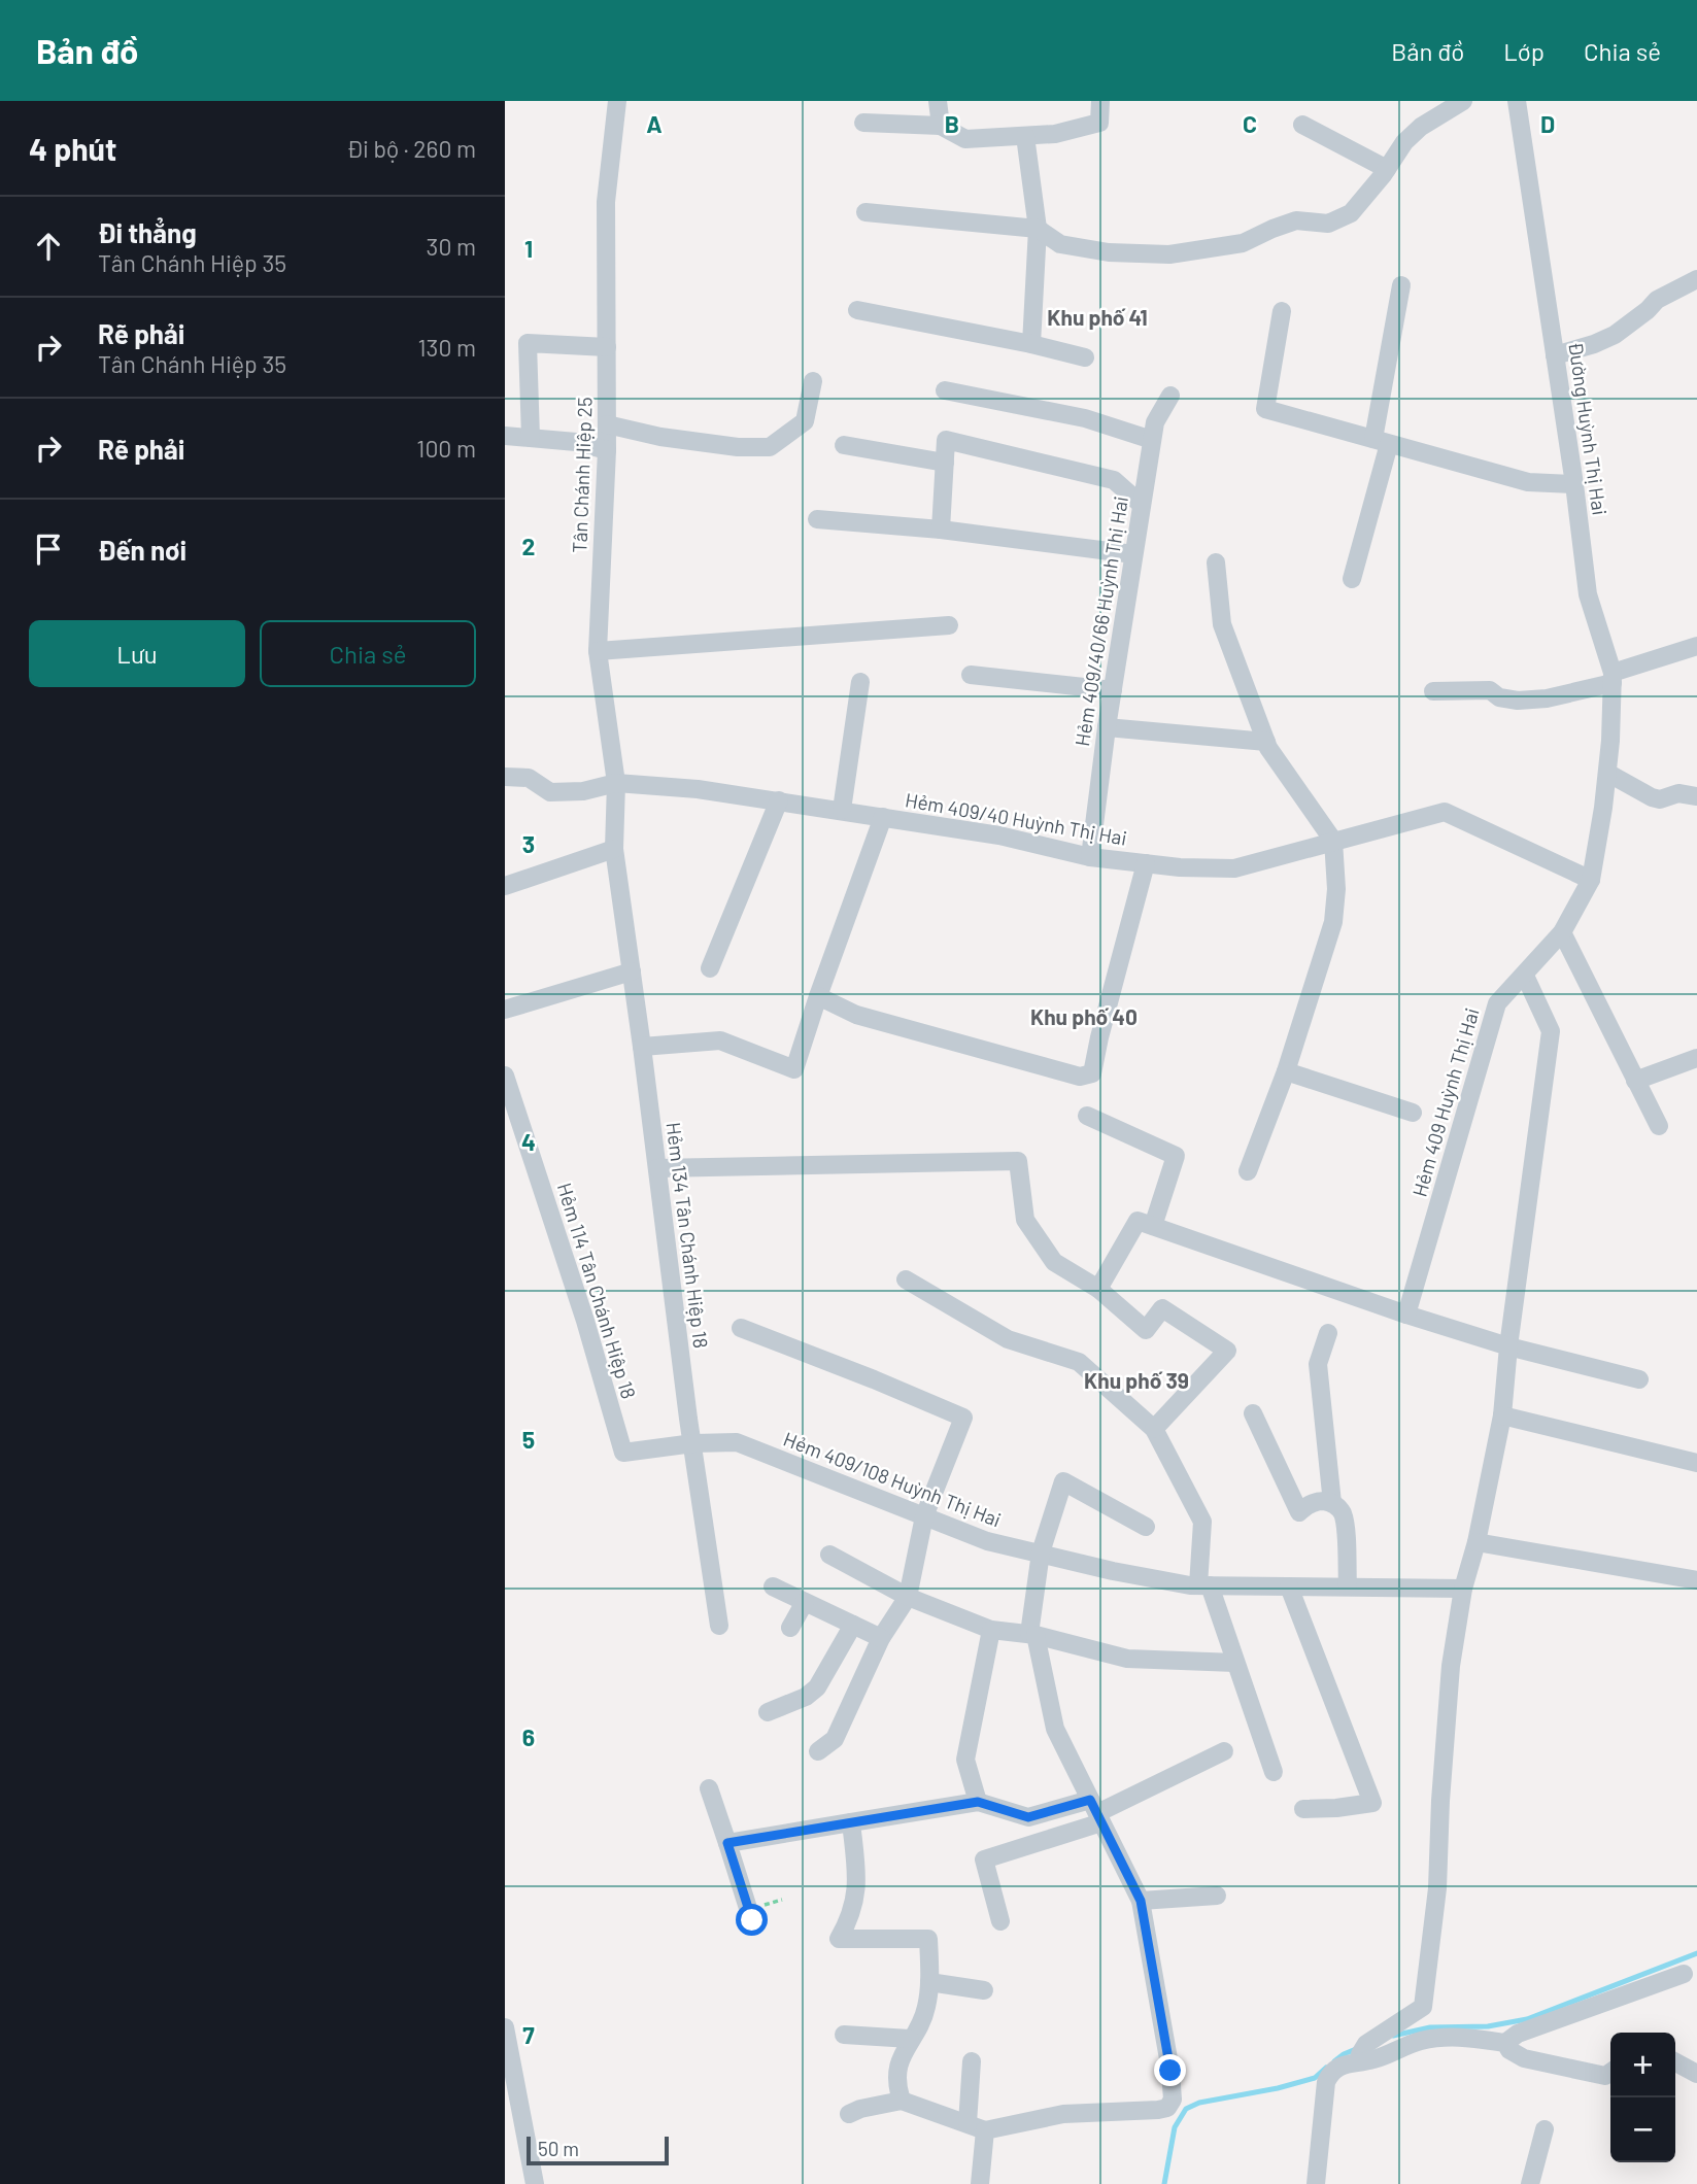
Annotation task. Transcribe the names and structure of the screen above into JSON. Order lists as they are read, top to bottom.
{
  "streets": {
    "street": [
      "Đường Huỳnh Thị Hai",
      "Tân Chánh Hiệp 25",
      "Hẻm 409/40/66 Huỳnh Thị Hai",
      "Hẻm 409/40 Huỳnh Thị Hai",
      "Hẻm 409 Huỳnh Thị Hai",
      "Hẻm 134 Tân Chánh Hiệp 18",
      "Hẻm 114 Tân Chánh Hiệp 18",
      "Hẻm 409/108 Huỳnh Thị Hai"
    ]
  },
  "crossings": [
    ["Đường Huỳnh Thị Hai", "Hẻm 409 Huỳnh Thị Hai"],
    ["Tân Chánh Hiệp 25", "Hẻm 409/40 Huỳnh Thị Hai"],
    ["Tân Chánh Hiệp 25", "Hẻm 134 Tân Chánh Hiệp 18"],
    ["Hẻm 409/40/66 Huỳnh Thị Hai", "Hẻm 409/40 Huỳnh Thị Hai"],
    ["Hẻm 409/40 Huỳnh Thị Hai", "Hẻm 409 Huỳnh Thị Hai"],
    ["Hẻm 134 Tân Chánh Hiệp 18", "Hẻm 114 Tân Chánh Hiệp 18"],
    ["Hẻm 134 Tân Chánh Hiệp 18", "Hẻm 409/108 Huỳnh Thị Hai"],
    ["Hẻm 114 Tân Chánh Hiệp 18", "Hẻm 409/108 Huỳnh Thị Hai"]
  ],
  "districts": ["Khu phố 41", "Khu phố 40", "Khu phố 39"],
  "scale_bar": "50 m",
  "page": {
    "header": "Bản đồ",
    "nav": ["Bản đồ", "Lớp", "Chia sẻ"],
    "heading": ["4 phút", "Đi bộ · 260 m"],
    "list": [
      ["Đi thẳng", "Tân Chánh Hiệp 35", "30 m"],
      ["Rẽ phải", "Tân Chánh Hiệp 35", "130 m"],
      ["Rẽ phải", "100 m"],
      "Đến nơi"
    ],
    "buttons": ["Lưu", "Chia sẻ"],
    "map_buttons": ["+", "−"],
    "scale": "50 m"
  },
  "grid": {
    "columns": [
      "A",
      "B",
      "C",
      "D"
    ],
    "rows": [
      "1",
      "2",
      "3",
      "4",
      "5",
      "6",
      "7"
    ]
  }
}
